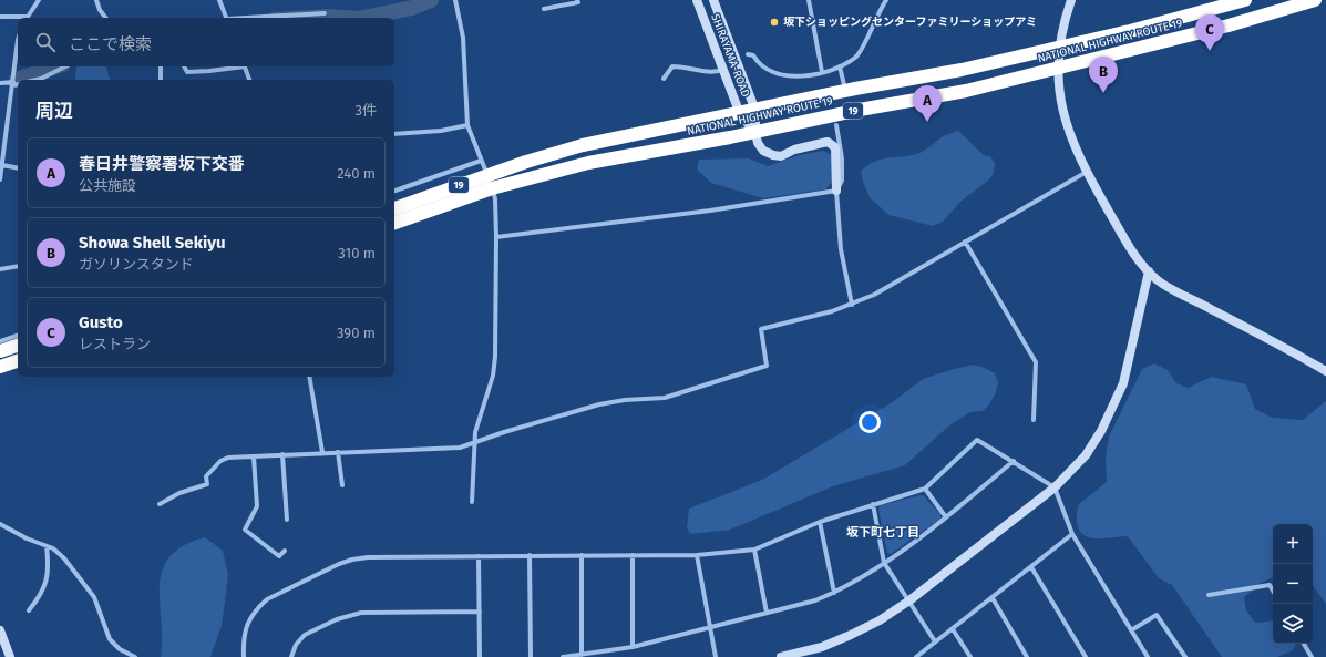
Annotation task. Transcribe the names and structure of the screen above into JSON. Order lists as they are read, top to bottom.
{
  "streets": {
    "highway": ["NATIONAL HIGHWAY ROUTE 19", "19"],
    "street": ["SHIRAYAMA-ROAD"]
  },
  "crossings": [
    ["NATIONAL HIGHWAY ROUTE 19", "SHIRAYAMA-ROAD"]
  ],
  "districts": ["坂下町七丁目"],
  "places": ["坂下ショッピングセンターファミリーショップアミ"],
  "page": {
    "pins": ["C", "B", "A"],
    "search": "ここで検索",
    "heading": ["周辺", "3件"],
    "list": [
      {
        "mark": "A",
        "name": "春日井警察署坂下交番",
        "note": "公共施設",
        "value": "240 m"
      },
      {
        "mark": "B",
        "name": "Showa Shell Sekiyu",
        "note": "ガソリンスタンド",
        "value": "310 m"
      },
      {
        "mark": "C",
        "name": "Gusto",
        "note": "レストラン",
        "value": "390 m"
      }
    ],
    "map_buttons": ["+", "−"]
  }
}
